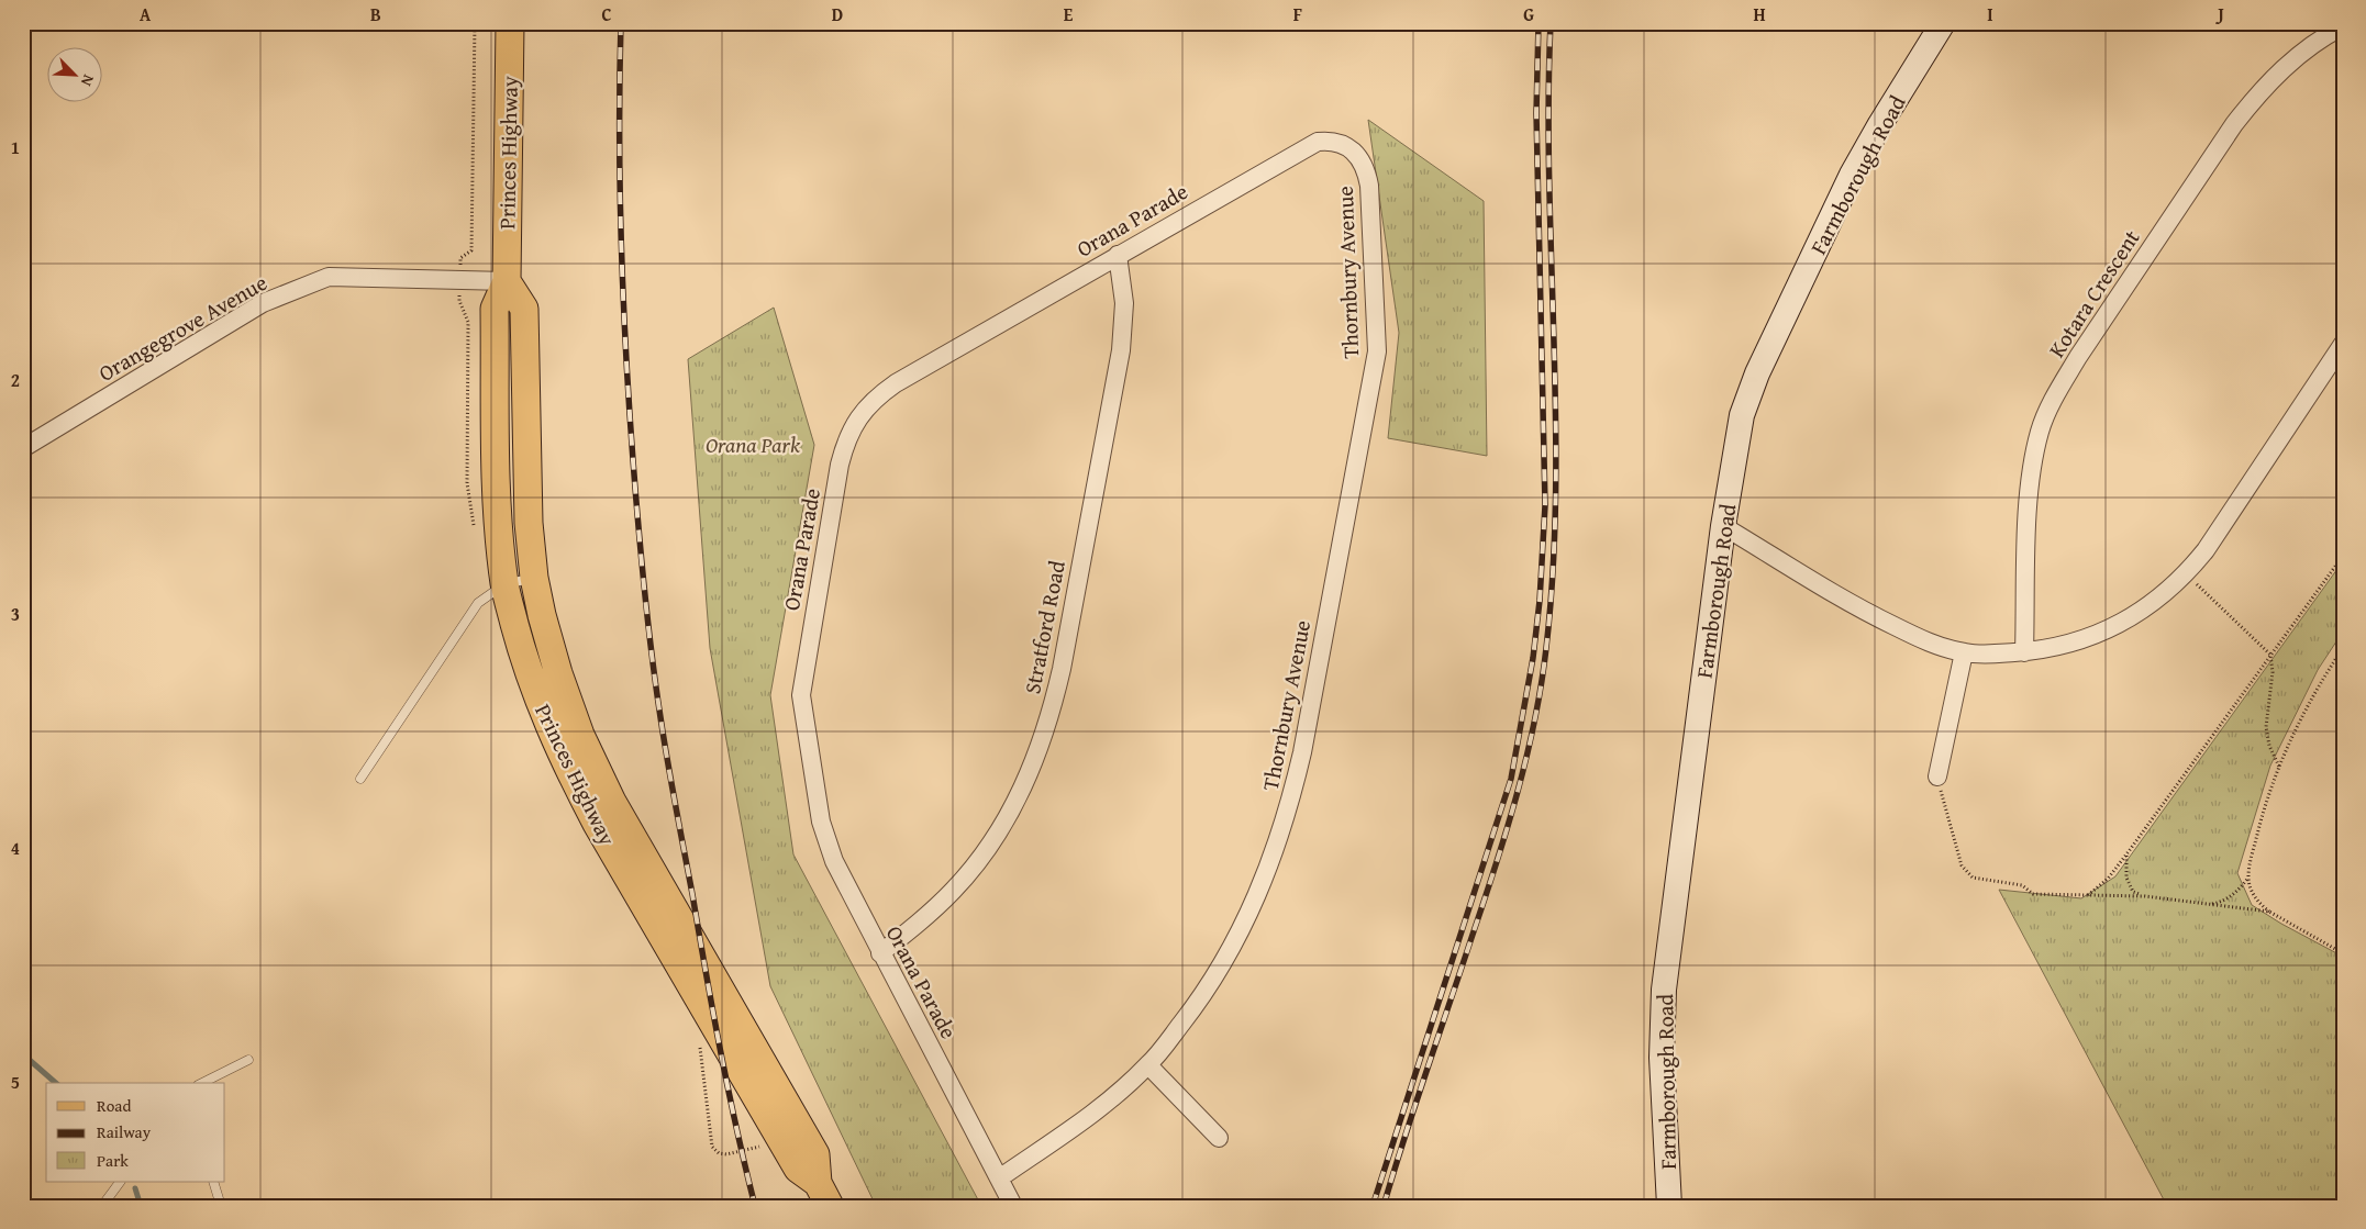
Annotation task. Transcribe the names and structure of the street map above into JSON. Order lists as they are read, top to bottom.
{
  "streets": {
    "main road": ["Princes Highway"],
    "street": [
      "Farmborough Road",
      "Orana Parade",
      "Thornbury Avenue",
      "Kotara Crescent",
      "Orangegrove Avenue",
      "Stratford Road"
    ]
  },
  "crossings": [
    ["Princes Highway", "Orangegrove Avenue"],
    ["Orana Parade", "Thornbury Avenue"],
    ["Orana Parade", "Stratford Road"]
  ],
  "parks": ["Orana Park"],
  "legend": ["Road", "Railway", "Park"],
  "north": "bottom right",
  "grid": {
    "columns": [
      "A",
      "B",
      "C",
      "D",
      "E",
      "F",
      "G",
      "H",
      "I",
      "J"
    ],
    "rows": [
      "1",
      "2",
      "3",
      "4",
      "5"
    ]
  }
}
